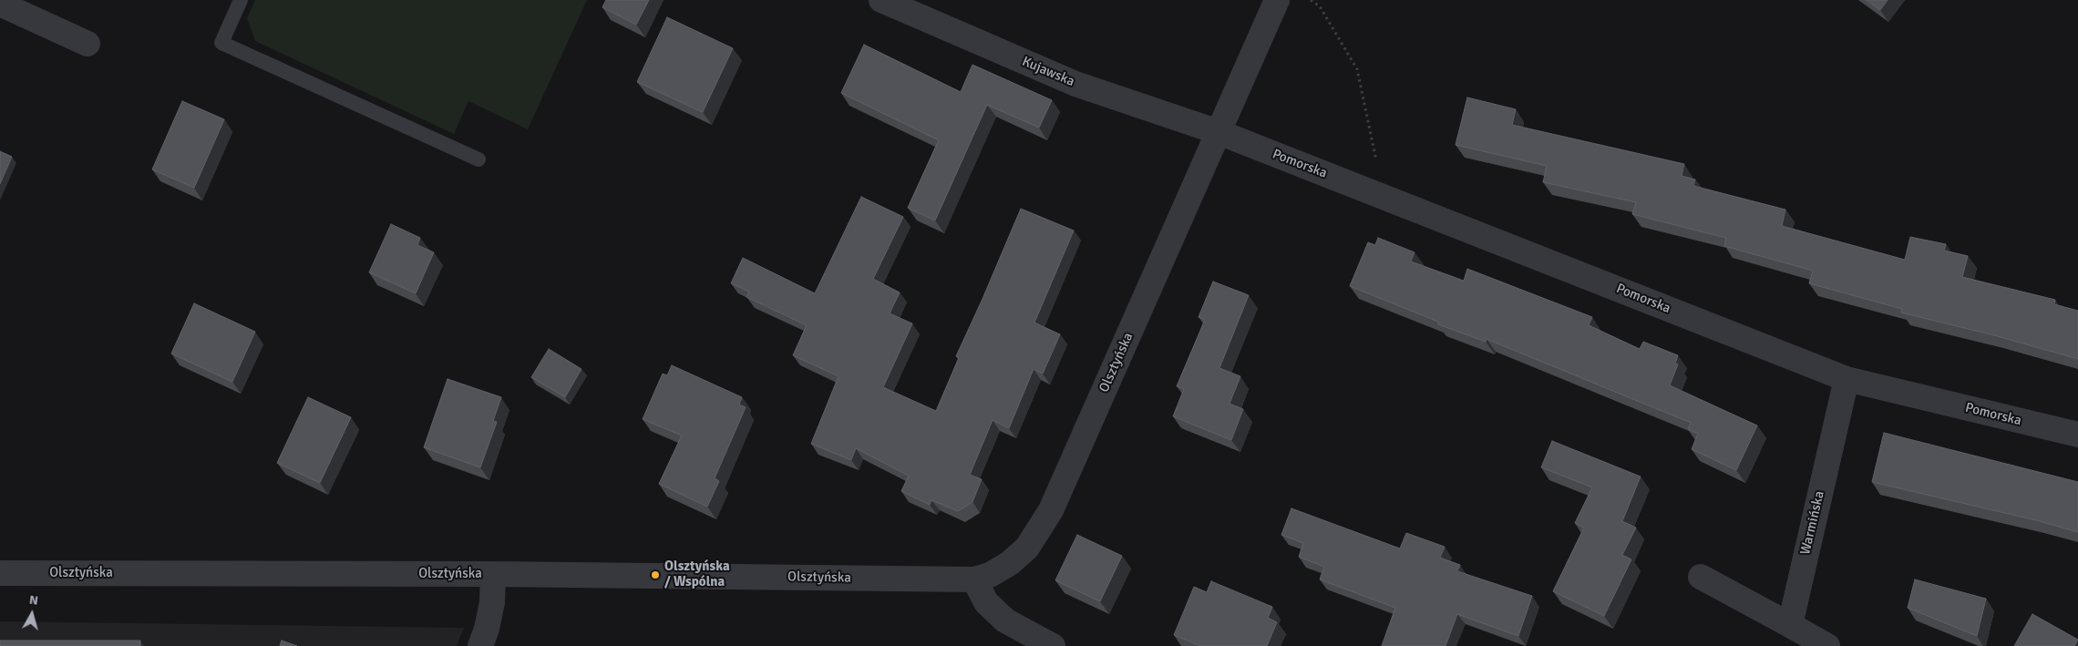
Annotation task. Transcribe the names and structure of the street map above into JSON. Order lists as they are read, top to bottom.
{
  "streets": {
    "street": [
      "Kujawska",
      "Pomorska",
      "Olsztyńska",
      "Warmińska"
    ]
  },
  "crossings": [
    ["Kujawska", "Pomorska"],
    ["Kujawska", "Olsztyńska"],
    ["Pomorska", "Olsztyńska"],
    ["Pomorska", "Warmińska"]
  ],
  "places": ["Olsztyńska / Wspólna"],
  "north": "top"
}
